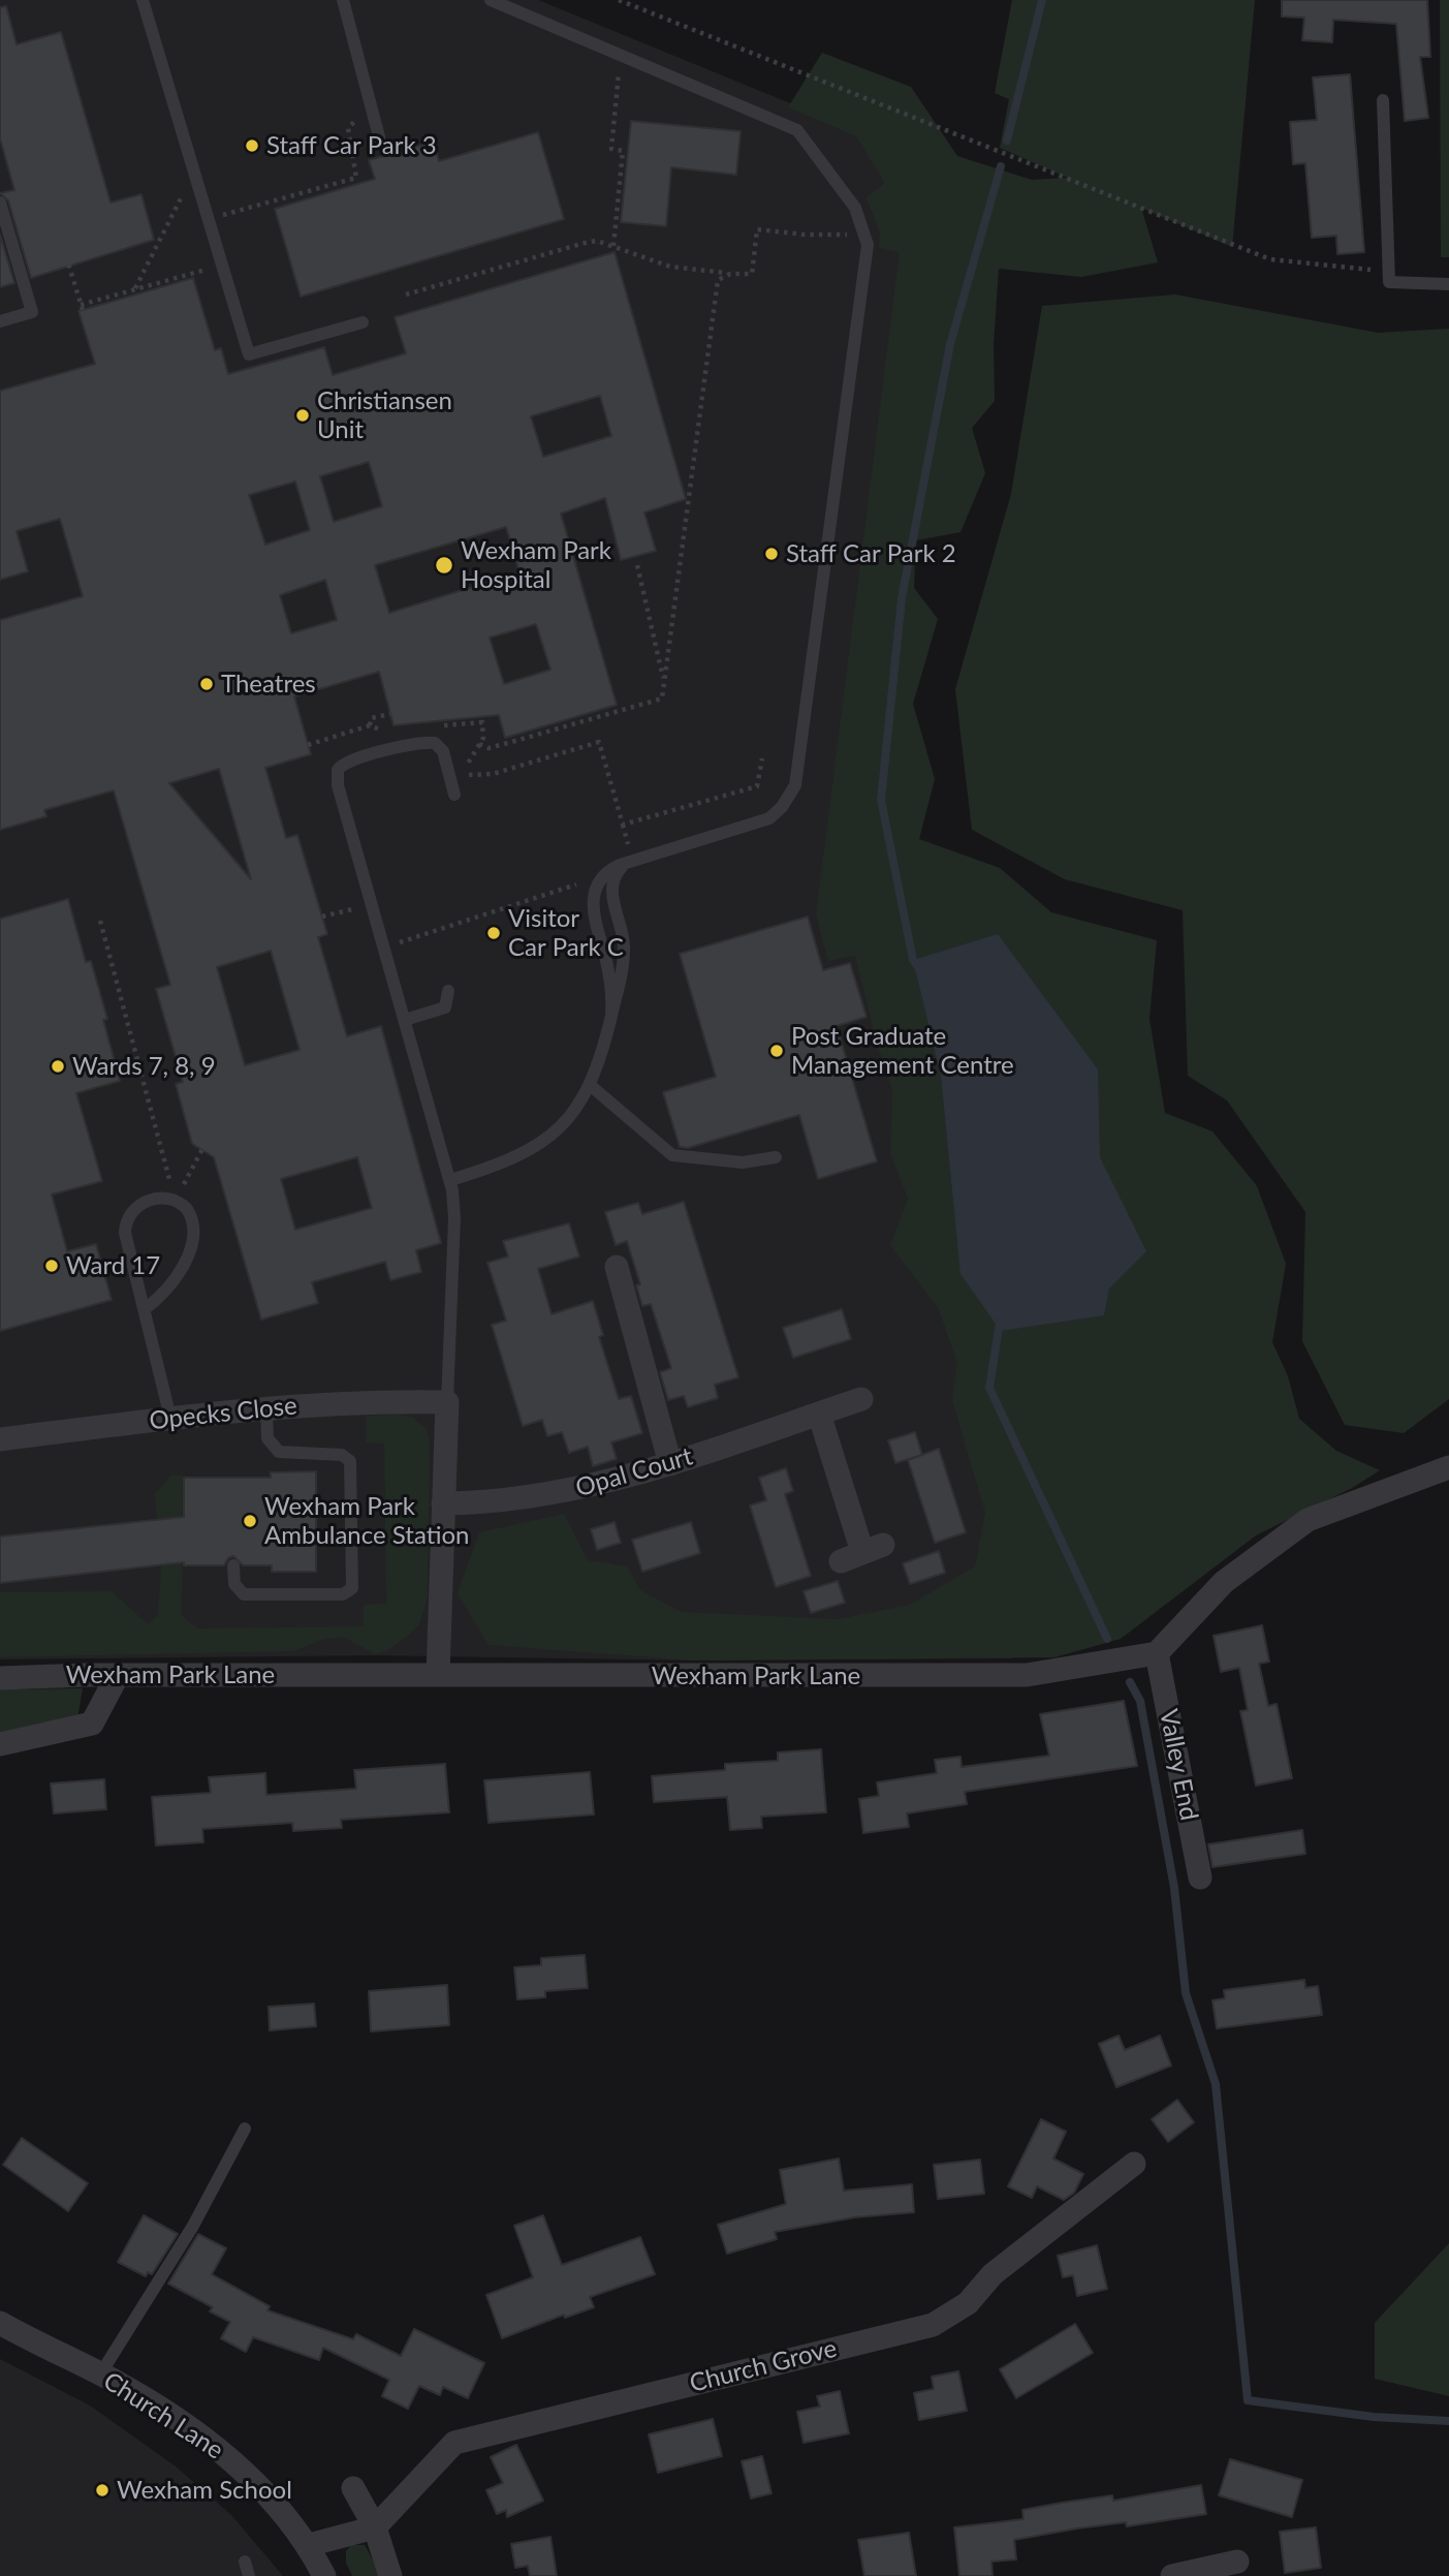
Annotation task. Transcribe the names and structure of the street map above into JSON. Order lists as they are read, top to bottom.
{
  "streets": {
    "street": [
      "Opecks Close",
      "Opal Court",
      "Wexham Park Lane",
      "Valley End",
      "Church Grove",
      "Church Lane"
    ]
  },
  "crossings": [
    ["Wexham Park Lane", "Valley End"]
  ],
  "places": [
    "Staff Car Park 3",
    "Christiansen Unit",
    "Staff Car Park 2",
    "Wexham Park Hospital",
    "Theatres",
    "Visitor Car Park C",
    "Post Graduate Management Centre",
    "Wards 7, 8, 9",
    "Ward 17",
    "Wexham Park Ambulance Station",
    "Wexham School"
  ]
}
